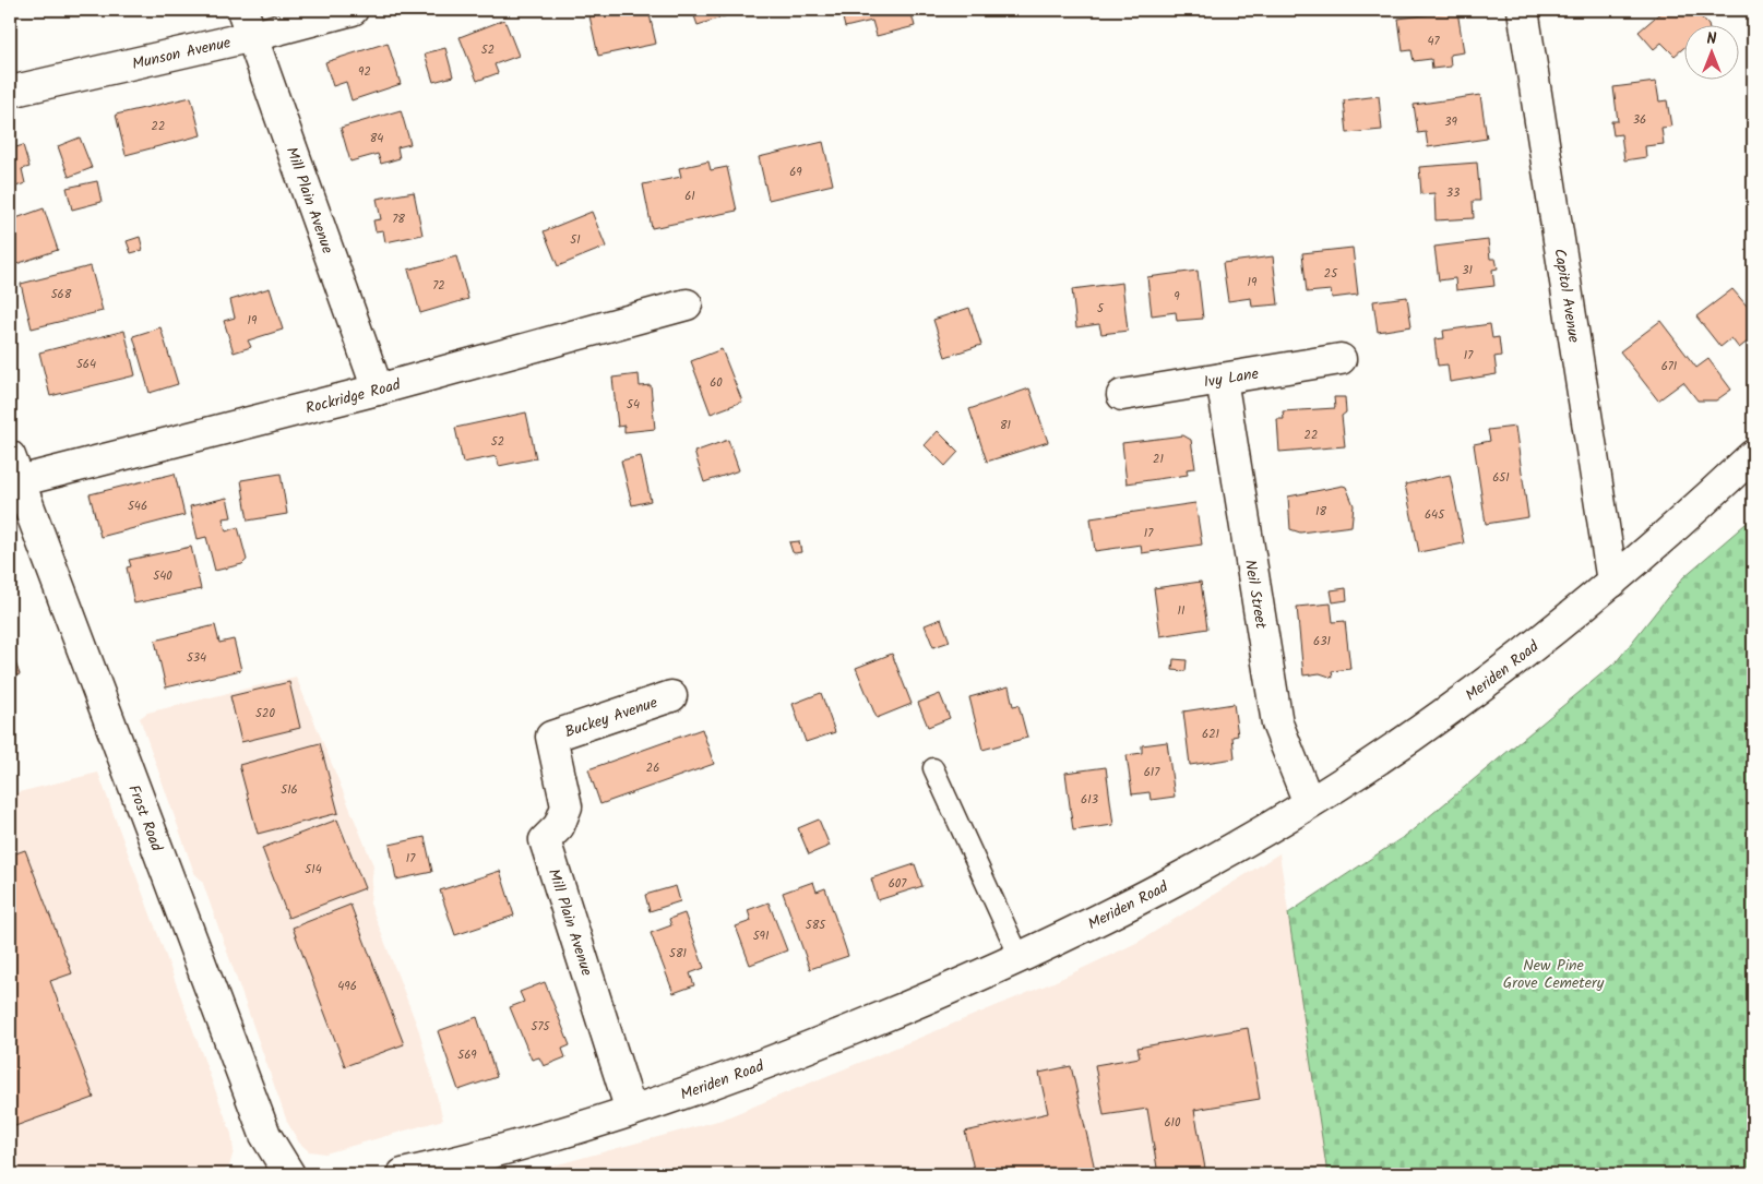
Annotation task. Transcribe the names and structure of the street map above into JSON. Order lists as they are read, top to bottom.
{
  "streets": {
    "street": [
      "Munson Avenue",
      "Mill Plain Avenue",
      "Capitol Avenue",
      "Ivy Lane",
      "Rockridge Road",
      "Neil Street",
      "Meriden Road",
      "Buckey Avenue",
      "Frost Road"
    ]
  },
  "crossings": [
    ["Munson Avenue", "Mill Plain Avenue"],
    ["Mill Plain Avenue", "Rockridge Road"],
    ["Mill Plain Avenue", "Meriden Road"],
    ["Mill Plain Avenue", "Buckey Avenue"],
    ["Capitol Avenue", "Meriden Road"],
    ["Ivy Lane", "Neil Street"],
    ["Rockridge Road", "Frost Road"],
    ["Neil Street", "Meriden Road"]
  ],
  "parks": ["New Pine Grove Cemetery"],
  "house_numbers": [
    "47",
    "52",
    "92",
    "36",
    "39",
    "22",
    "84",
    "69",
    "33",
    "61",
    "78",
    "51",
    "31",
    "25",
    "19",
    "72",
    "568",
    "9",
    "5",
    "19",
    "17",
    "564",
    "671",
    "60",
    "54",
    "81",
    "22",
    "52",
    "21",
    "651",
    "546",
    "18",
    "645",
    "17",
    "540",
    "11",
    "631",
    "534",
    "520",
    "621",
    "26",
    "617",
    "516",
    "613",
    "17",
    "514",
    "607",
    "585",
    "591",
    "581",
    "496",
    "575",
    "569",
    "610"
  ],
  "north": "top"
}
